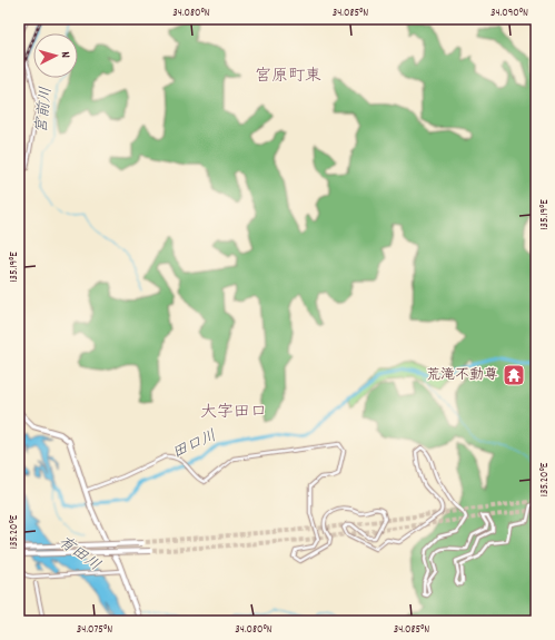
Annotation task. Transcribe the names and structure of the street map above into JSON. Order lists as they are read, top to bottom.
{
  "districts": ["宮原町東", "大字田口"],
  "water": ["宮前川", "田口川", "有田川"],
  "places": {
    "temple": ["荒滝不動尊"]
  },
  "north": "right",
  "coordinates": [
    "34.080°N",
    "34.085°N",
    "34.090°N",
    "135.19°E",
    "135.20°E",
    "34.075°N"
  ]
}
